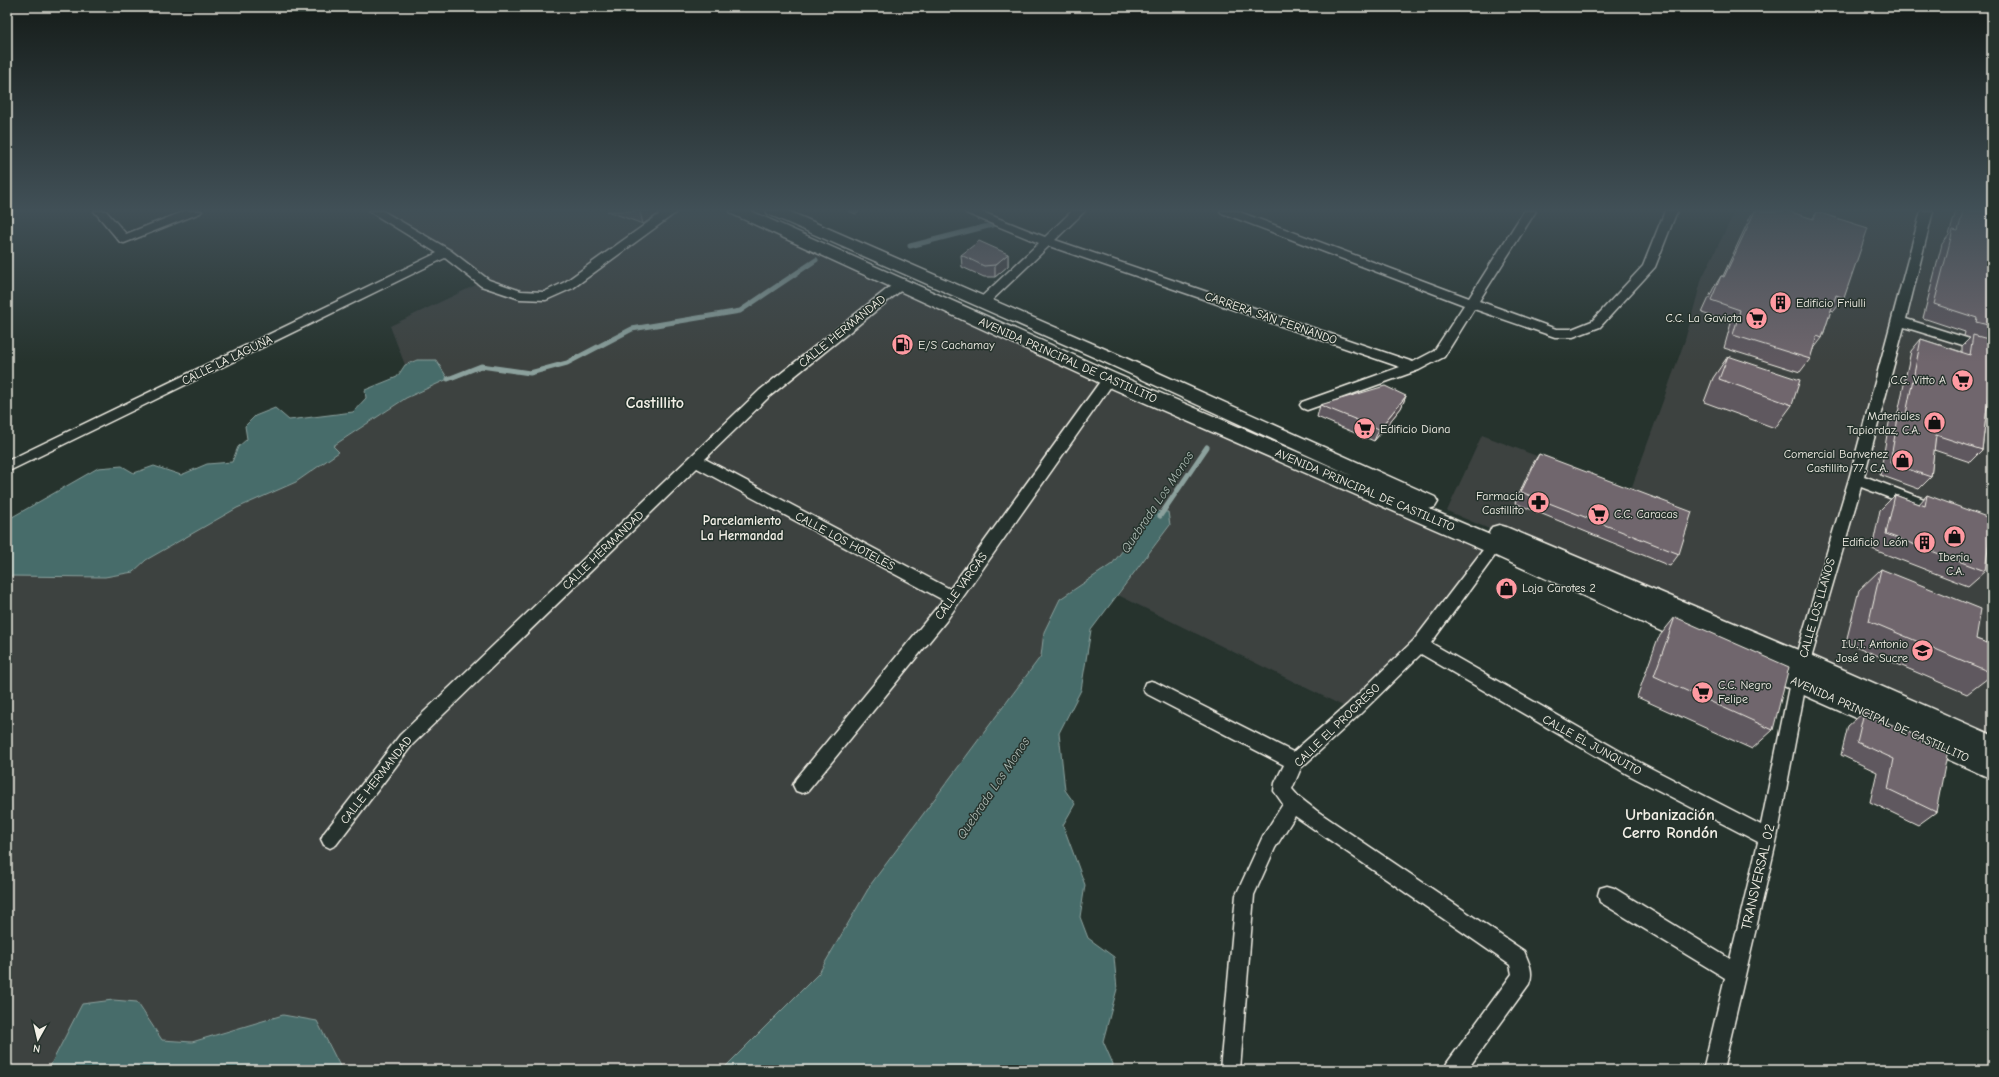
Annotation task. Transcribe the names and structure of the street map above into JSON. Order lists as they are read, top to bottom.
{
  "streets": {
    "main road": ["AVENIDA PRINCIPAL DE CASTILLITO"],
    "street": [
      "CARRERA SAN FERNANDO",
      "CALLE HERMANDAD",
      "CALLE LA LAGUNA",
      "CALLE LOS HOTELES",
      "CALLE VARGAS",
      "CALLE LOS LLANOS",
      "CALLE EL PROGRESO",
      "CALLE EL JUNQUITO",
      "TRANSVERSAL 02"
    ]
  },
  "crossings": [
    ["CALLE HERMANDAD", "AVENIDA PRINCIPAL DE CASTILLITO"],
    ["CALLE HERMANDAD", "CALLE LOS HOTELES"],
    ["AVENIDA PRINCIPAL DE CASTILLITO", "CALLE VARGAS"],
    ["AVENIDA PRINCIPAL DE CASTILLITO", "CALLE LOS LLANOS"],
    ["AVENIDA PRINCIPAL DE CASTILLITO", "CALLE EL PROGRESO"],
    ["AVENIDA PRINCIPAL DE CASTILLITO", "TRANSVERSAL 02"],
    ["CALLE LOS HOTELES", "CALLE VARGAS"],
    ["CALLE LOS LLANOS", "TRANSVERSAL 02"],
    ["CALLE EL PROGRESO", "CALLE EL JUNQUITO"],
    ["CALLE EL JUNQUITO", "TRANSVERSAL 02"]
  ],
  "districts": ["Castillito", "Parcelamiento La Hermandad", "Urbanización Cerro Rondón"],
  "water": ["Quebrada Los Monos"],
  "places": {
    "building": ["Edificio Friulli", "Edificio León"],
    "supermarket": [
      "C.C. La Gaviota",
      "C.C. Vitto A",
      "Edificio Diana",
      "C.C. Caracas",
      "C.C. Negro Felipe"
    ],
    "fuel station": ["E/S Cachamay"],
    "shop": [
      "Materiales Tapiordaz, C.A.",
      "Comercial Banvenez Castillito 77, C.A.",
      "Iberia, C.A.",
      "Loja Carotes 2"
    ],
    "pharmacy": ["Farmacia Castillito"],
    "school or university": ["I.U.T. Antonio José de Sucre"]
  },
  "north": "bottom"
}
